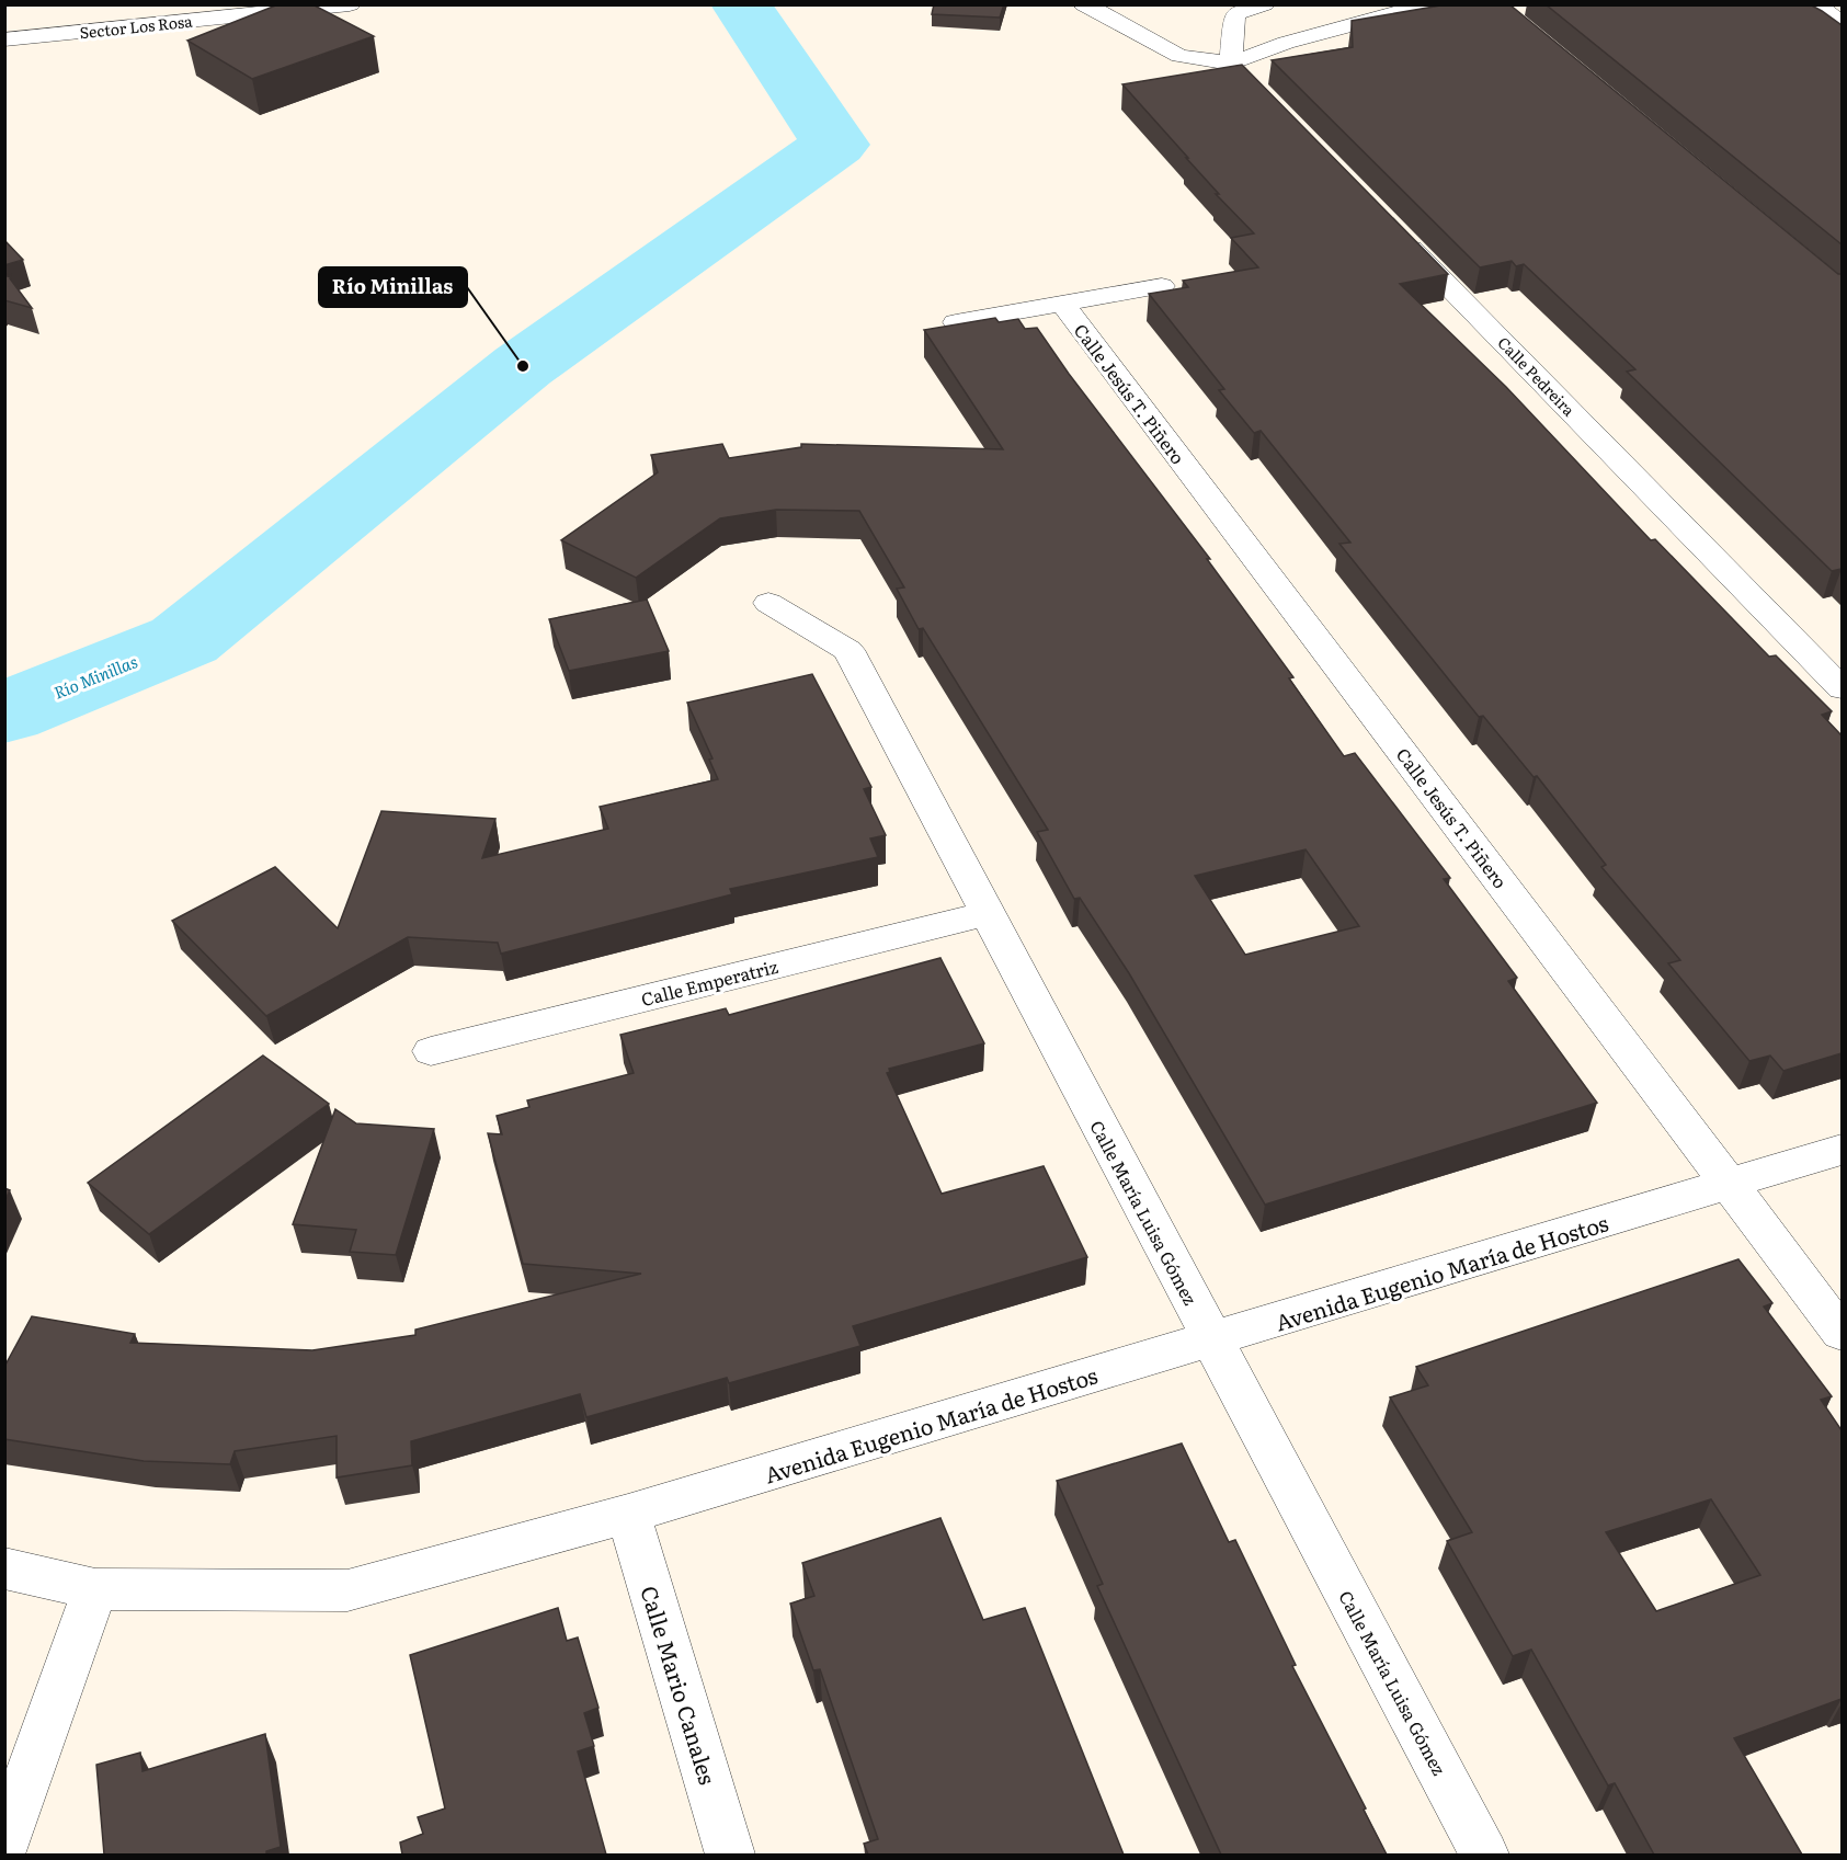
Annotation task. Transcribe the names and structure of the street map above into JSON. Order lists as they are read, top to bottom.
{
  "streets": {
    "street": [
      "Sector Los Rosa",
      "Calle Pedreira",
      "Calle Jesús T. Piñero",
      "Calle Emperatriz",
      "Calle María Luisa Gómez",
      "Avenida Eugenio María de Hostos",
      "Calle Mario Canales"
    ]
  },
  "crossings": [
    ["Calle Jesús T. Piñero", "Avenida Eugenio María de Hostos"],
    ["Calle Emperatriz", "Calle María Luisa Gómez"],
    ["Calle María Luisa Gómez", "Avenida Eugenio María de Hostos"],
    ["Avenida Eugenio María de Hostos", "Calle Mario Canales"]
  ],
  "water": ["Río Minillas"],
  "places": ["Río Minillas"]
}
